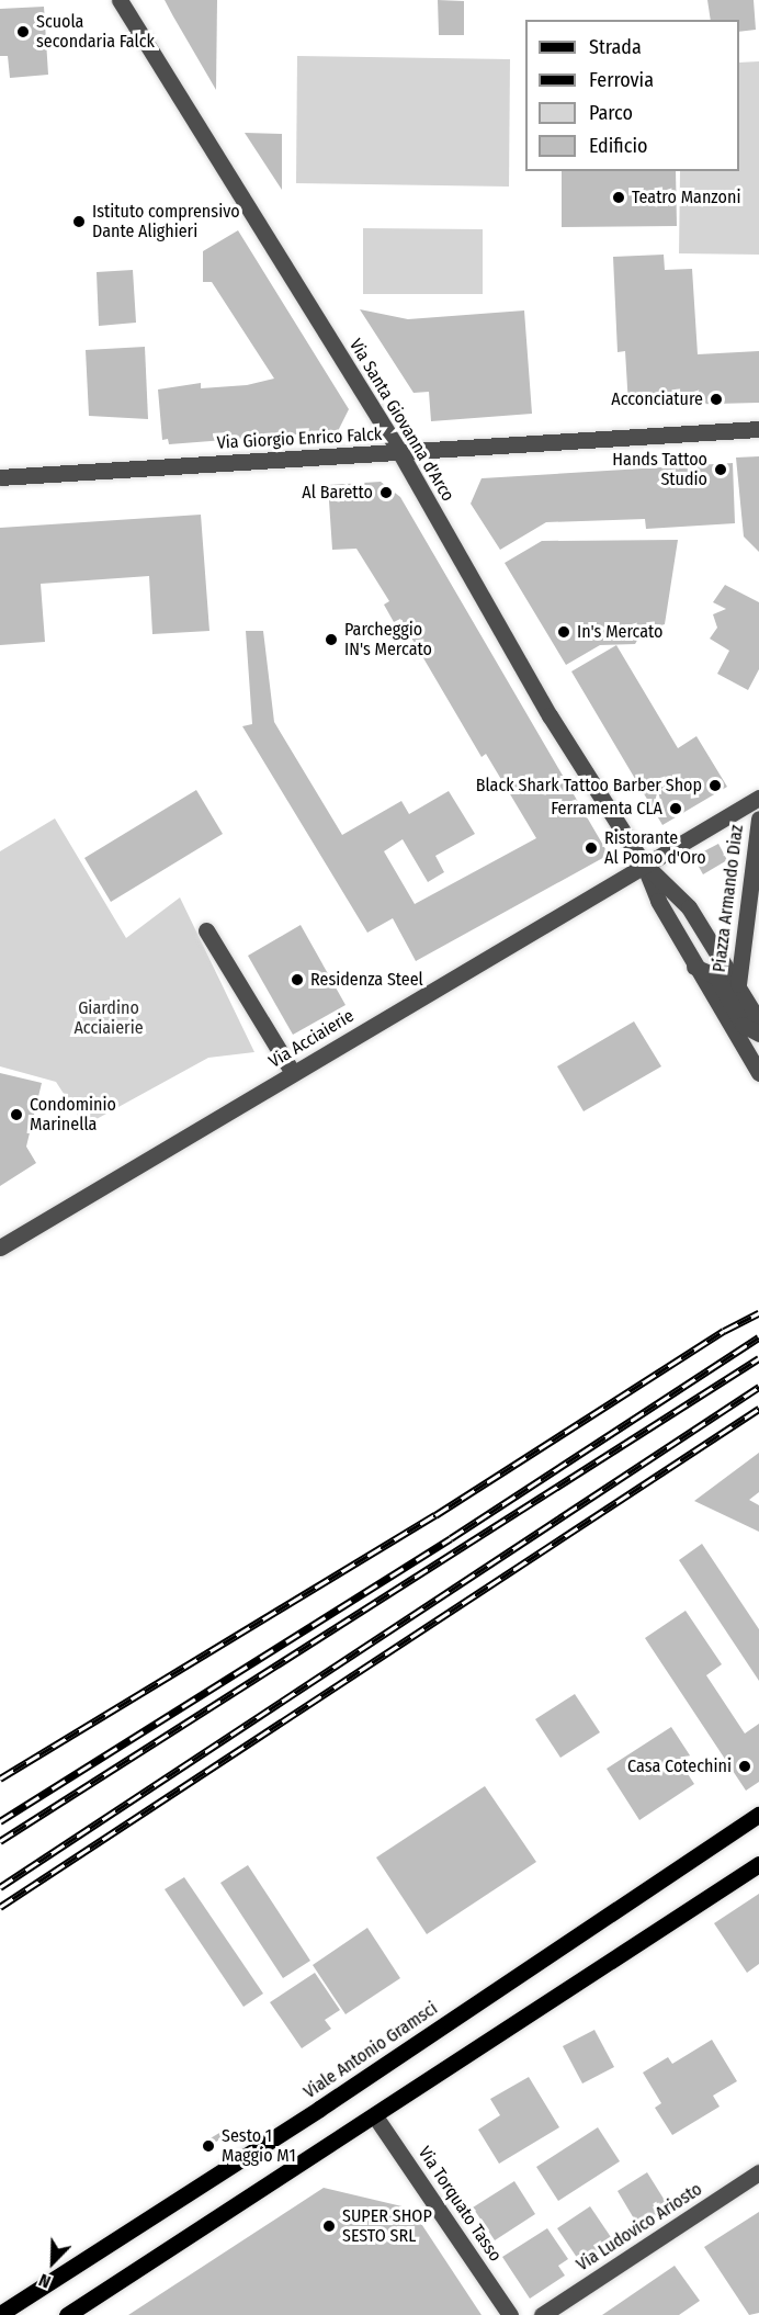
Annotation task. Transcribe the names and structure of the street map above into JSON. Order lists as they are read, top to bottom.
{
  "streets": {
    "main road": ["Viale Antonio Gramsci"],
    "street": [
      "Via Santa Giovanna d'Arco",
      "Via Giorgio Enrico Falck",
      "Piazza Armando Diaz",
      "Via Acciaierie",
      "Via Torquato Tasso",
      "Via Ludovico Ariosto"
    ]
  },
  "crossings": [
    ["Via Santa Giovanna d'Arco", "Via Giorgio Enrico Falck"],
    ["Via Santa Giovanna d'Arco", "Piazza Armando Diaz"],
    ["Via Santa Giovanna d'Arco", "Via Acciaierie"],
    ["Piazza Armando Diaz", "Via Acciaierie"]
  ],
  "parks": ["Giardino Acciaierie"],
  "places": [
    "Scuola secondaria Falck",
    "Teatro Manzoni",
    "Istituto comprensivo Dante Alighieri",
    "Acconciature",
    "Hands Tattoo Studio",
    "Al Baretto",
    "In's Mercato",
    "Parcheggio IN's Mercato",
    "Black Shark Tattoo Barber Shop",
    "Ferramenta CLA",
    "Ristorante Al Pomo d'Oro",
    "Residenza Steel",
    "Condominio Marinella",
    "Casa Cotechini",
    "Sesto 1 Maggio M1",
    "SUPER SHOP SESTO SRL"
  ],
  "legend": [
    "Strada",
    "Ferrovia",
    "Parco",
    "Edificio"
  ],
  "north": "bottom left"
}
